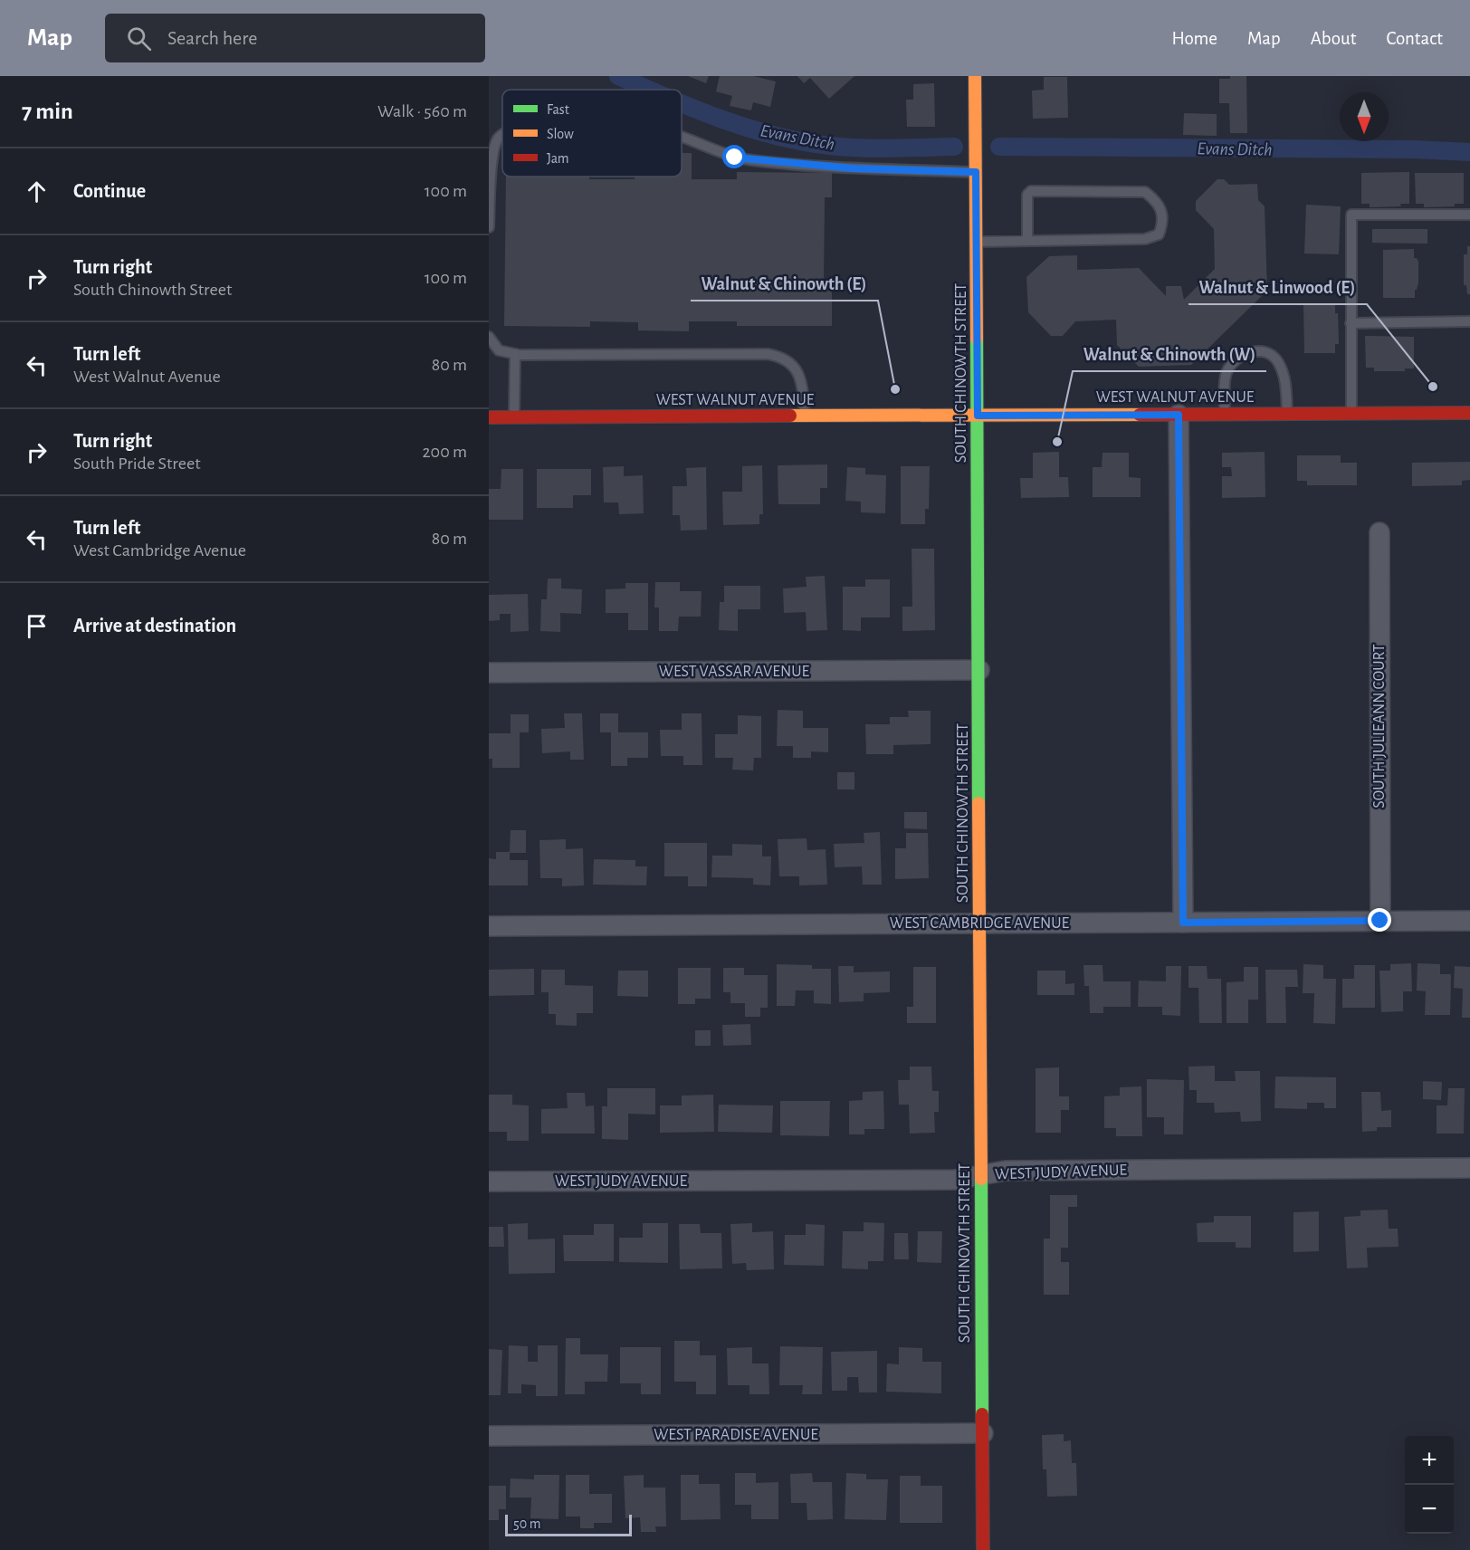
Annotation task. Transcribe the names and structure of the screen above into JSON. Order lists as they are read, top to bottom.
{
  "streets": {
    "street": [
      "SOUTH CHINOWTH STREET",
      "WEST WALNUT AVENUE",
      "WEST VASSAR AVENUE",
      "SOUTH JULIEANN COURT",
      "WEST CAMBRIDGE AVENUE",
      "WEST JUDY AVENUE",
      "WEST PARADISE AVENUE"
    ]
  },
  "crossings": [
    ["SOUTH CHINOWTH STREET", "WEST WALNUT AVENUE"],
    ["SOUTH CHINOWTH STREET", "WEST VASSAR AVENUE"],
    ["SOUTH CHINOWTH STREET", "WEST CAMBRIDGE AVENUE"],
    ["SOUTH CHINOWTH STREET", "WEST JUDY AVENUE"],
    ["SOUTH CHINOWTH STREET", "WEST PARADISE AVENUE"],
    ["SOUTH JULIEANN COURT", "WEST CAMBRIDGE AVENUE"]
  ],
  "water": ["Evans Ditch"],
  "places": ["Walnut & Linwood (E)", "Walnut & Chinowth (E)", "Walnut & Chinowth (W)"],
  "legend": ["Fast", "Slow", "Jam"],
  "scale_bar": "50 m",
  "north": "bottom",
  "page": {
    "header": "Map",
    "search": "Search here",
    "nav": [
      "Home",
      "Map",
      "About",
      "Contact"
    ],
    "heading": ["7 min", "Walk · 560 m"],
    "list": [
      ["Continue", "100 m"],
      ["Turn right", "South Chinowth Street", "100 m"],
      ["Turn left", "West Walnut Avenue", "80 m"],
      ["Turn right", "South Pride Street", "200 m"],
      ["Turn left", "West Cambridge Avenue", "80 m"],
      "Arrive at destination"
    ],
    "map_buttons": ["+", "−"],
    "scale": "50 m"
  }
}
